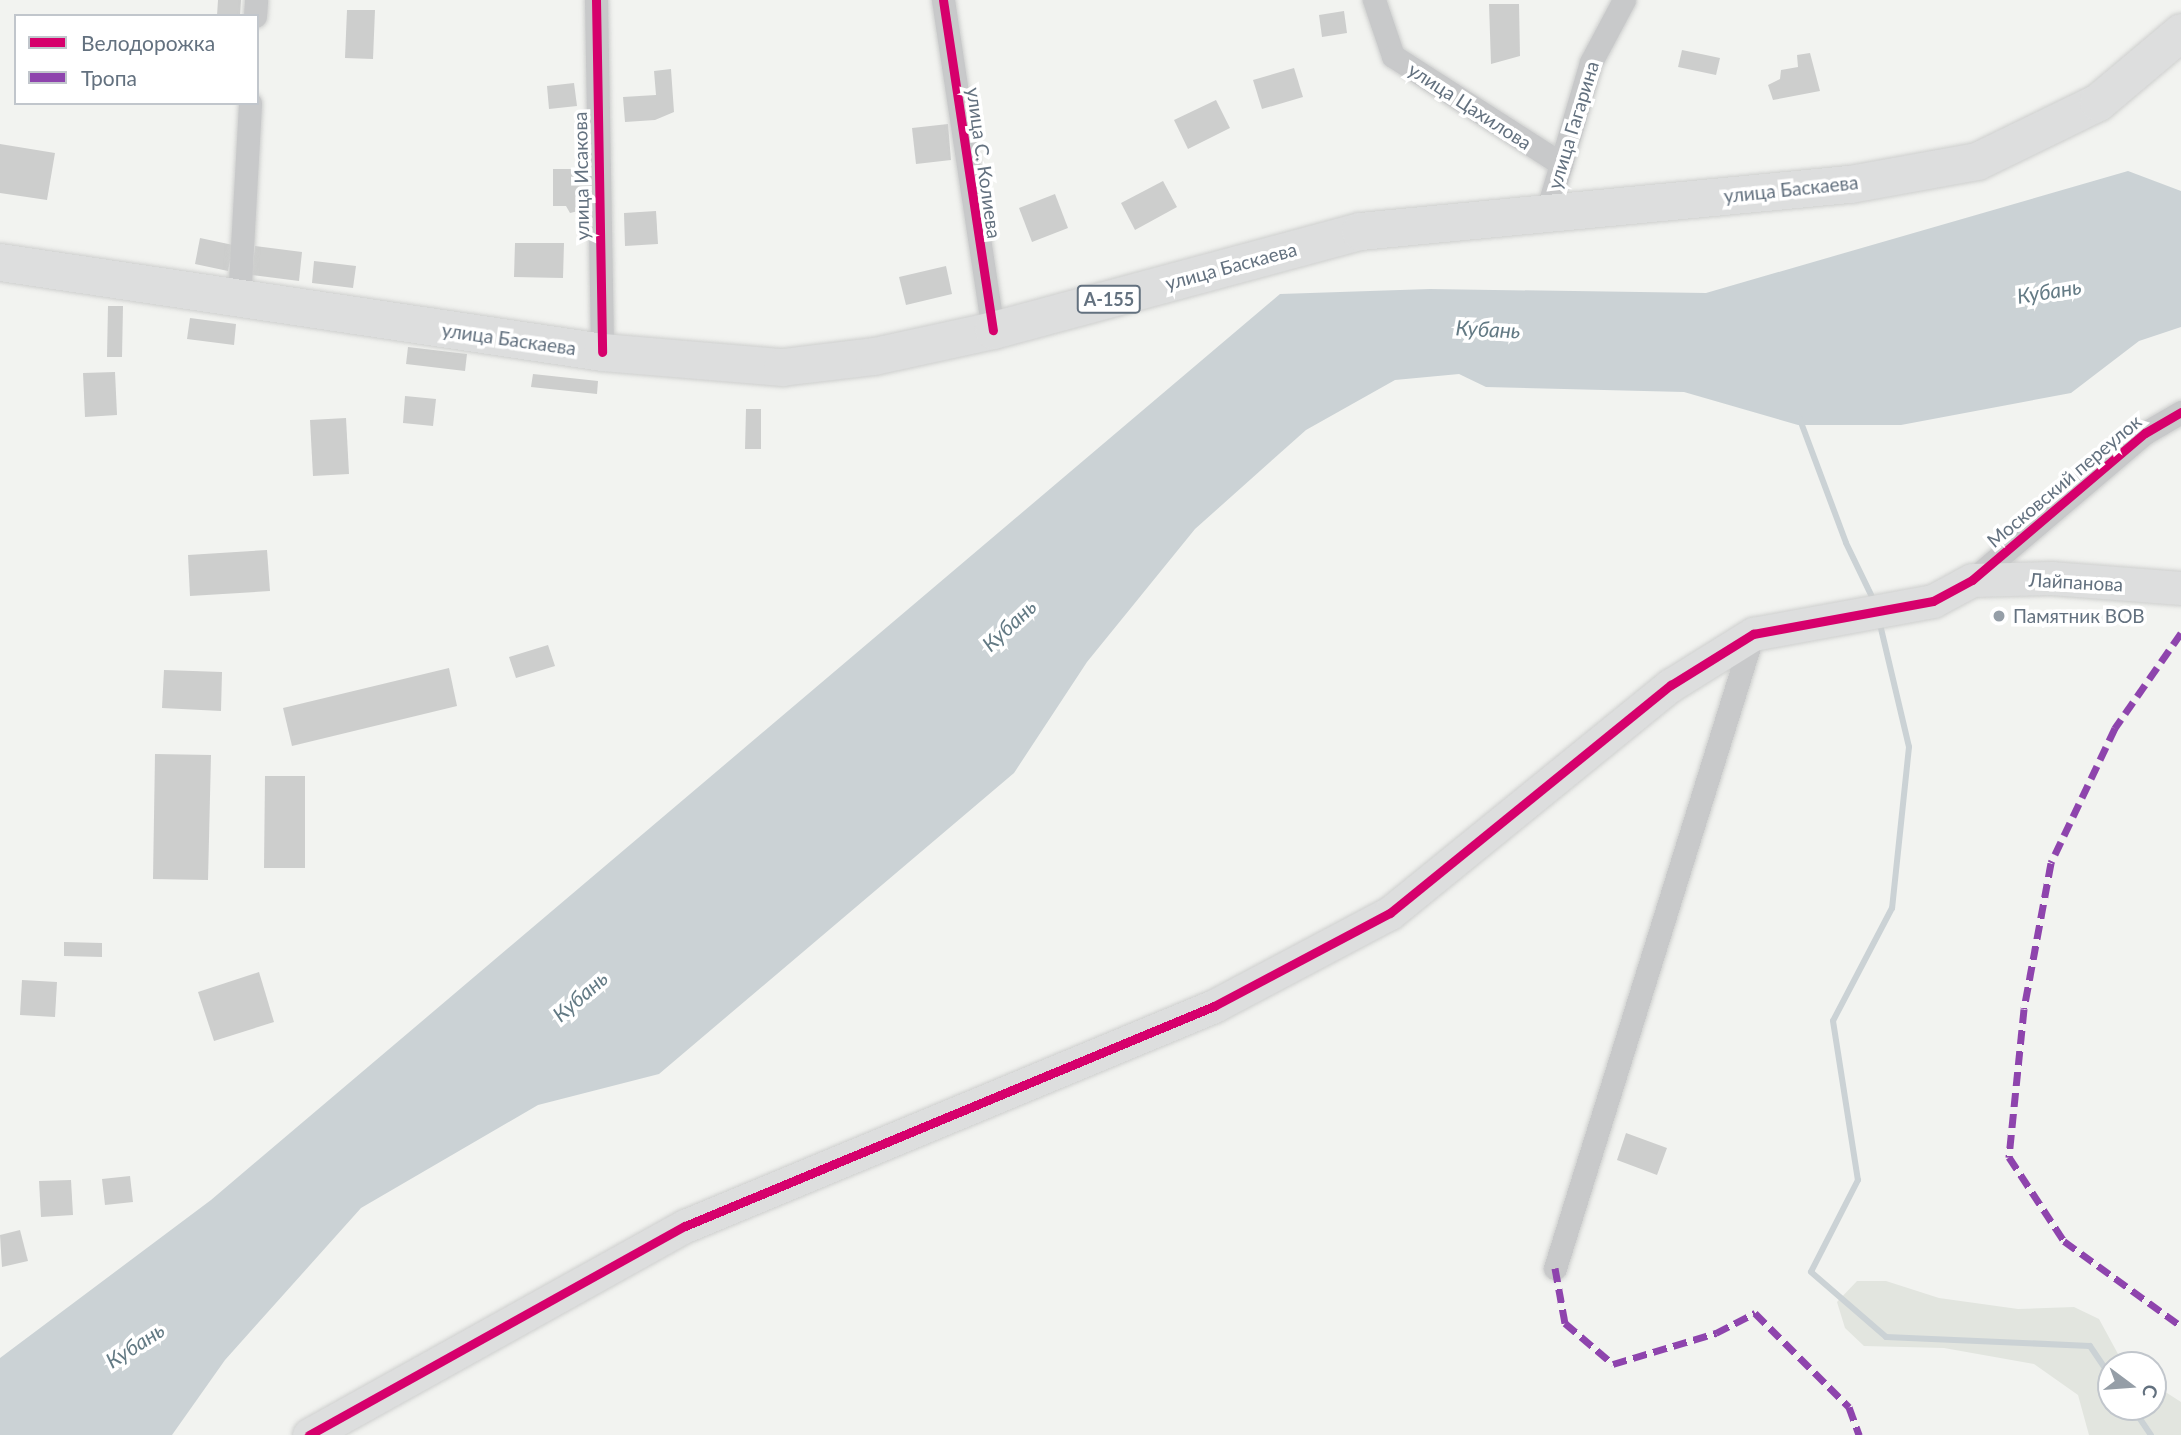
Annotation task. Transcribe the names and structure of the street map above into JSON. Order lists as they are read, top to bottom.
{
  "streets": {
    "main road": ["улица Баскаева", "А-155"],
    "street": [
      "улица Цахилова",
      "улица Гагарина",
      "улица С. Колиева",
      "улица Исакова",
      "Московский переулок",
      "Лайпанова"
    ]
  },
  "crossings": [
    ["улица Цахилова", "улица Гагарина"],
    ["улица Гагарина", "улица Баскаева"],
    ["улица С. Колиева", "улица Баскаева"],
    ["улица Исакова", "улица Баскаева"],
    ["Московский переулок", "Лайпанова"]
  ],
  "water": ["Кубань"],
  "places": ["Памятник ВОВ"],
  "legend": ["Велодорожка", "Тропа"],
  "north": "right"
}
